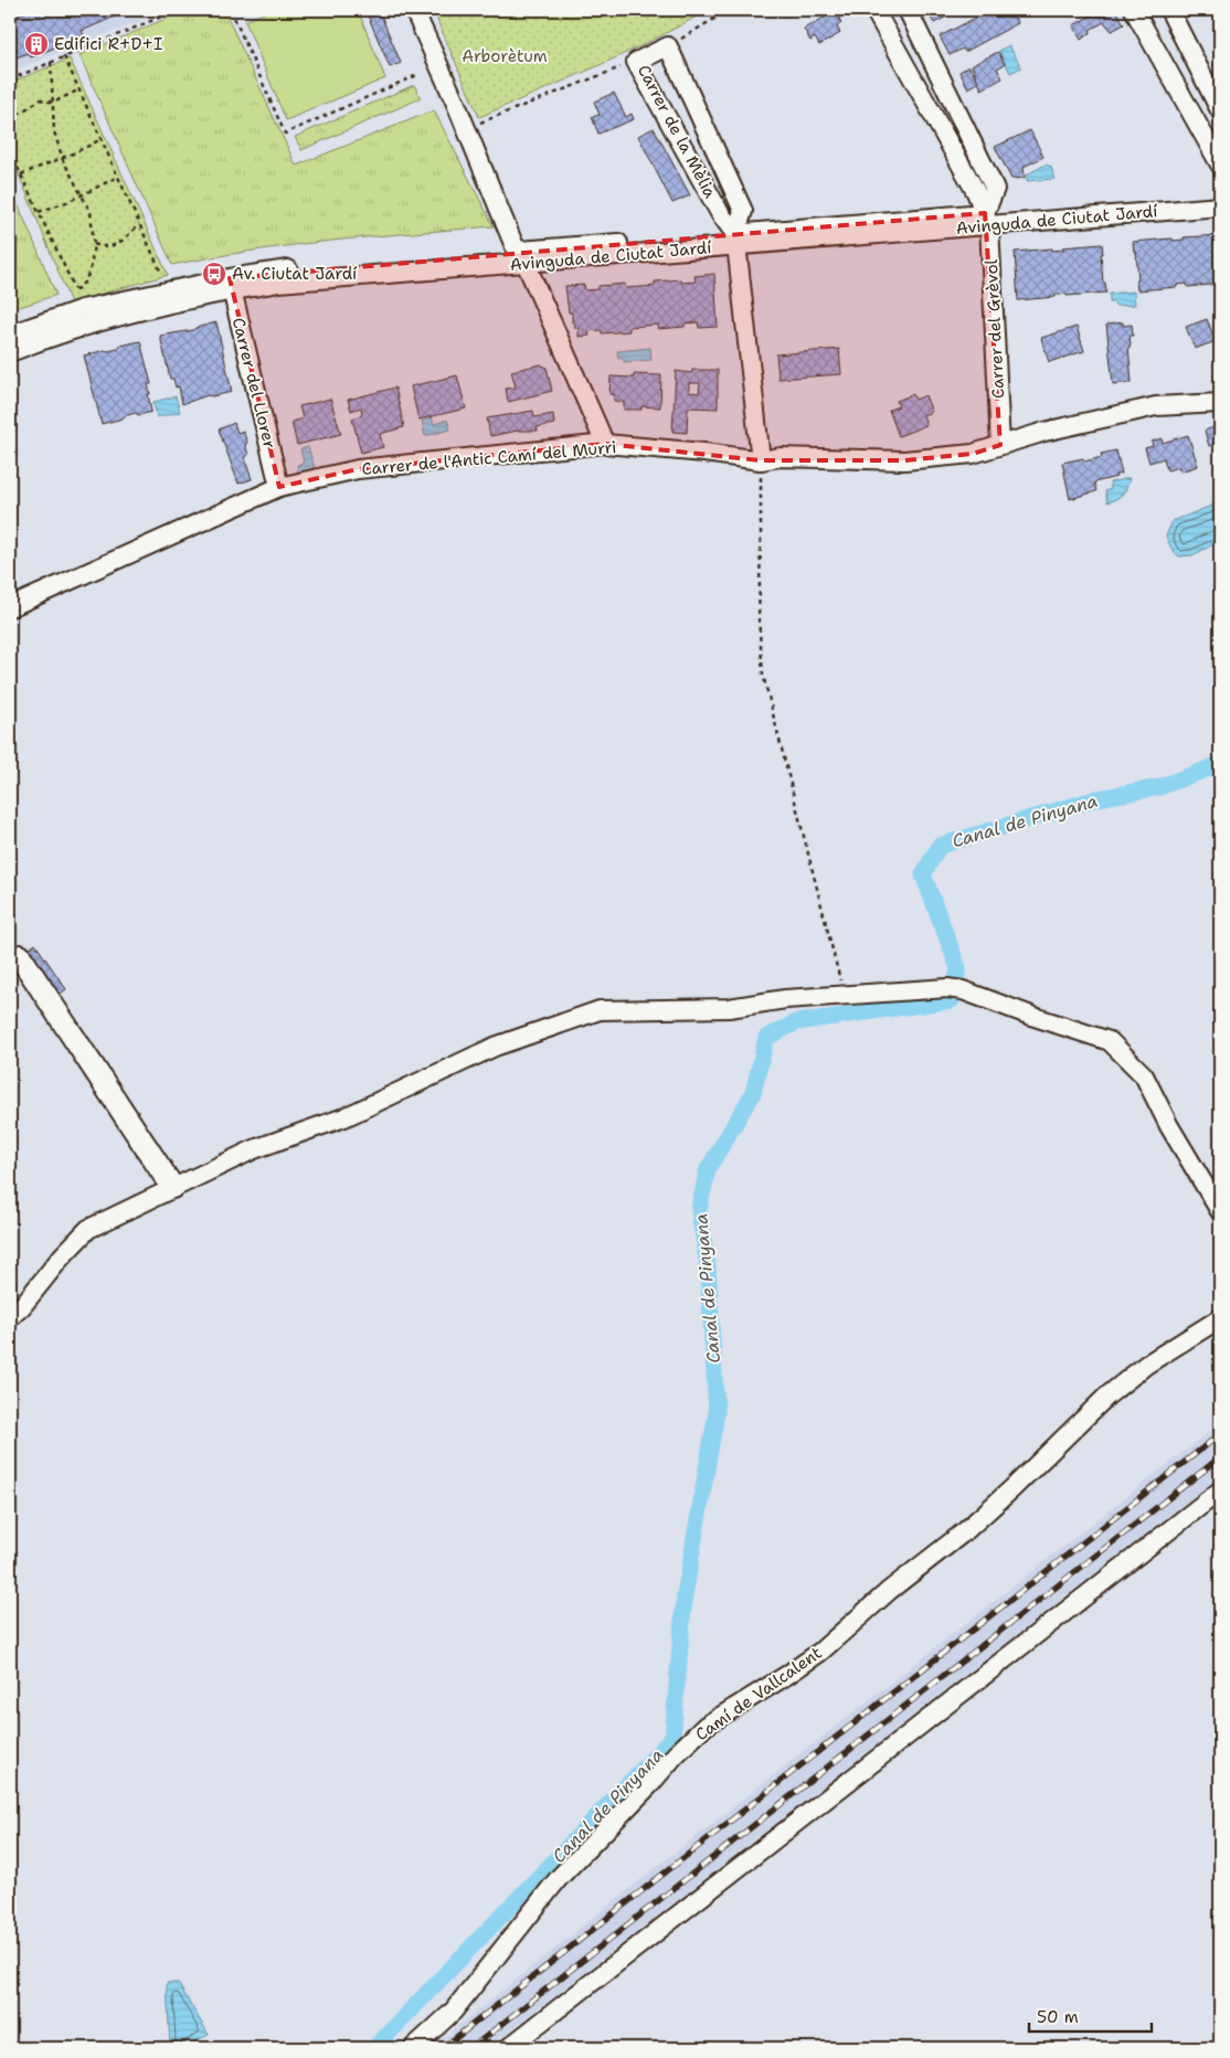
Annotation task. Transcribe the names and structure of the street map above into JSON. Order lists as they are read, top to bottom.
{
  "streets": {
    "street": [
      "Carrer de la Mèlia",
      "Avinguda de Ciutat Jardí",
      "Carrer del Grèvol",
      "Carrer del Llorer",
      "Carrer de l'Antic Camí del Murri",
      "Camí de Vallcalent"
    ]
  },
  "crossings": [
    ["Carrer de la Mèlia", "Avinguda de Ciutat Jardí"],
    ["Carrer de la Mèlia", "Carrer de l'Antic Camí del Murri"],
    ["Avinguda de Ciutat Jardí", "Carrer del Grèvol"],
    ["Avinguda de Ciutat Jardí", "Carrer del Llorer"],
    ["Carrer del Grèvol", "Carrer de l'Antic Camí del Murri"],
    ["Carrer del Llorer", "Carrer de l'Antic Camí del Murri"]
  ],
  "water": ["Canal de Pinyana"],
  "parks": ["Arborètum"],
  "places": {
    "building": ["Edifici R+D+I"],
    "bus stop": ["Av. Ciutat Jardí"]
  },
  "scale_bar": "50 m"
}
